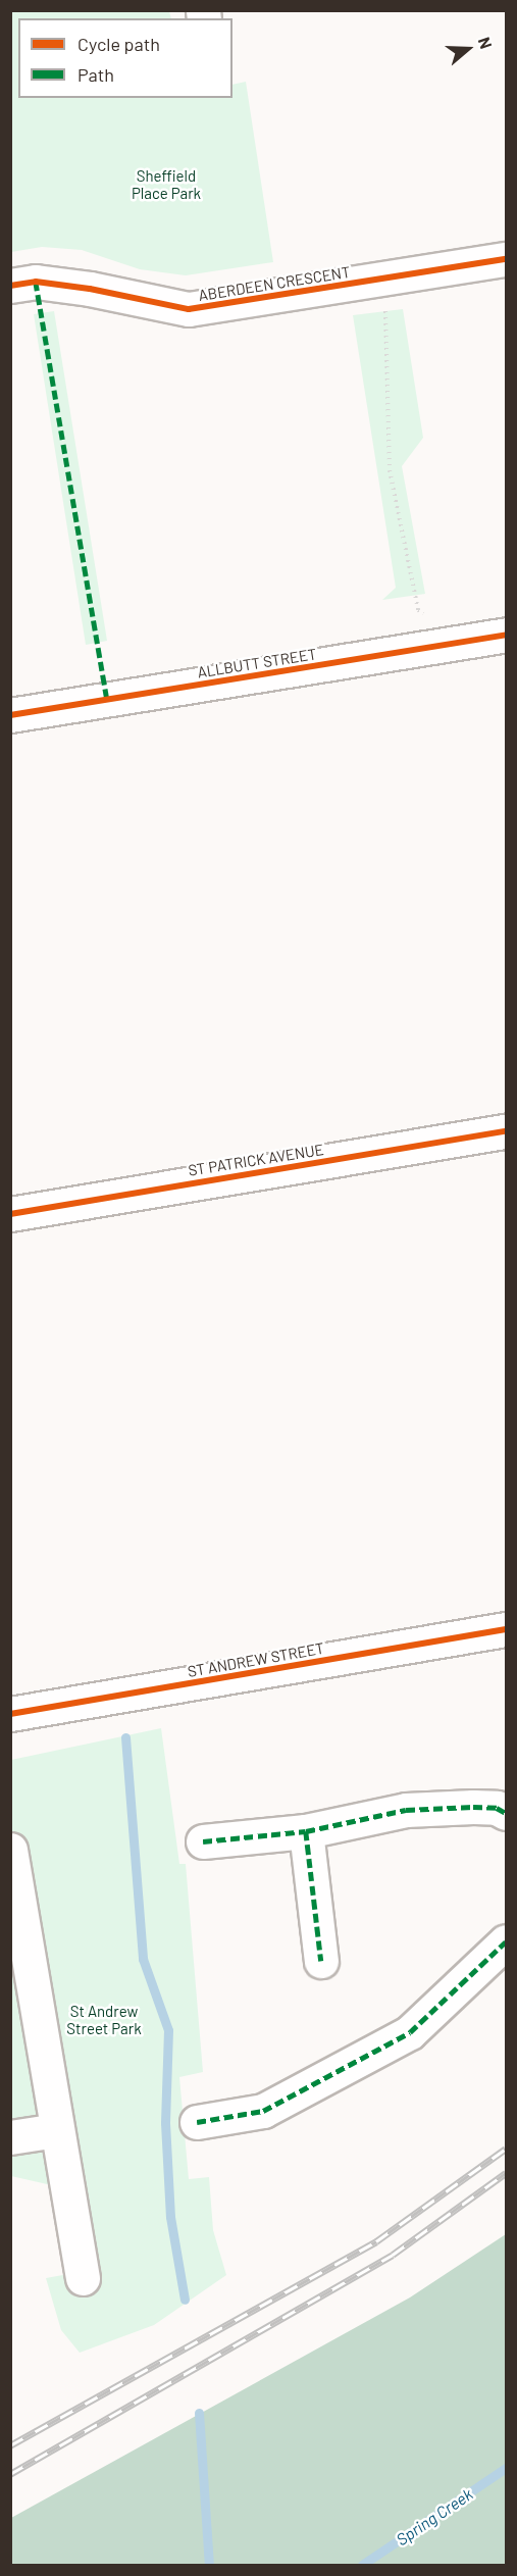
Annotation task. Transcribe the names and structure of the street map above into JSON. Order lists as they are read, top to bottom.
{
  "streets": {
    "street": [
      "ABERDEEN CRESCENT",
      "ALLBUTT STREET",
      "ST PATRICK AVENUE",
      "ST ANDREW STREET"
    ]
  },
  "water": ["Spring Creek"],
  "parks": ["Sheffield Place Park", "St Andrew Street Park"],
  "legend": ["Cycle path", "Path"],
  "north": "right"
}
